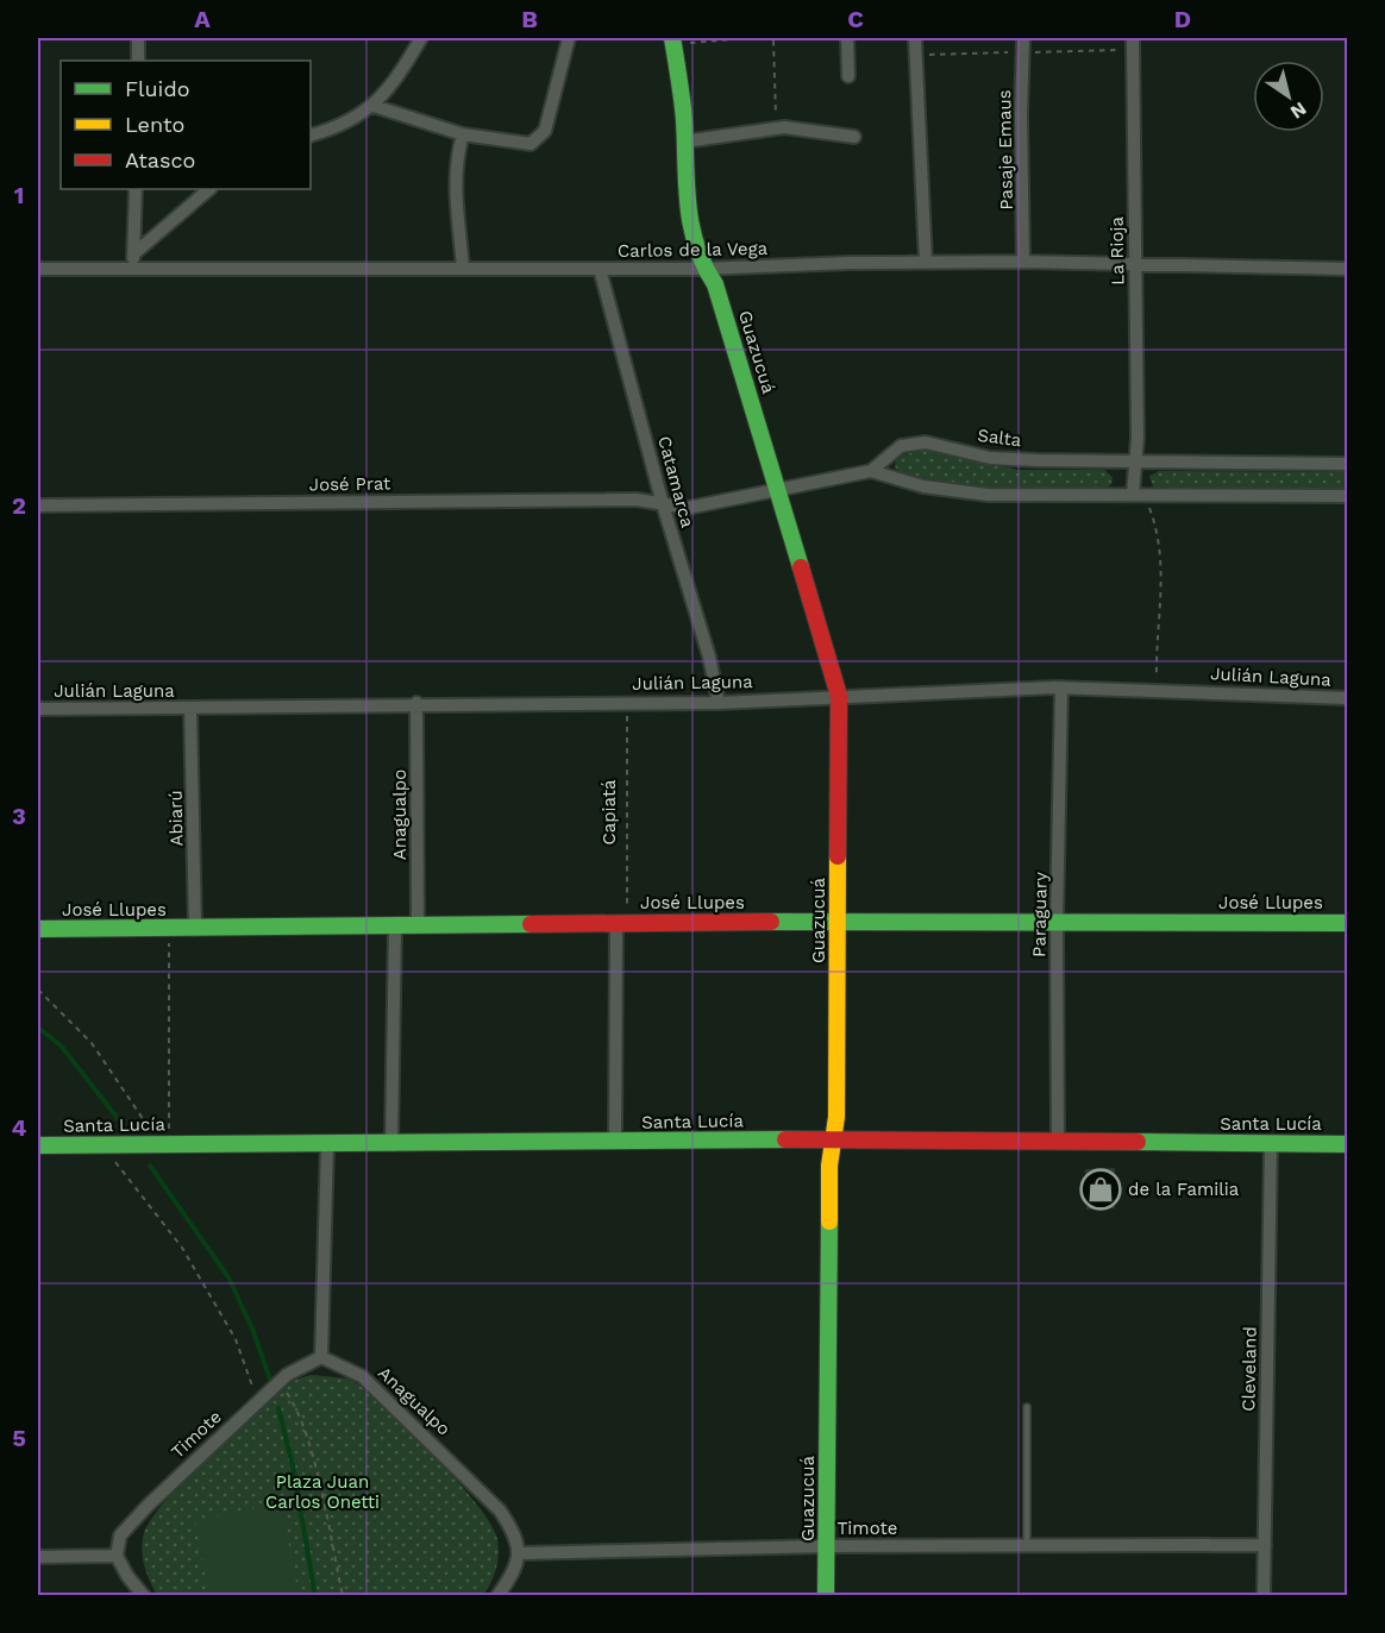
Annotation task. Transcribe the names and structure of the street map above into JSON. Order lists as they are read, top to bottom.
{
  "streets": {
    "street": [
      "Pasaje Emaus",
      "Carlos de la Vega",
      "La Rioja",
      "Guazucuá",
      "Salta",
      "Catamarca",
      "José Prat",
      "Julián Laguna",
      "Anagualpo",
      "Abiarú",
      "José Llupes",
      "Paraguary",
      "Santa Lucía",
      "Cleveland",
      "Timote"
    ],
    "path": ["Capiatá"]
  },
  "crossings": [
    ["Pasaje Emaus", "Carlos de la Vega"],
    ["Carlos de la Vega", "La Rioja"],
    ["Carlos de la Vega", "Guazucuá"],
    ["Carlos de la Vega", "Catamarca"],
    ["La Rioja", "Salta"],
    ["Guazucuá", "Salta"],
    ["Guazucuá", "Julián Laguna"],
    ["Guazucuá", "José Llupes"],
    ["Guazucuá", "Santa Lucía"],
    ["Guazucuá", "Timote"],
    ["Salta", "Catamarca"],
    ["Salta", "José Prat"],
    ["Catamarca", "José Prat"],
    ["Catamarca", "Julián Laguna"],
    ["Julián Laguna", "Capiatá"],
    ["Julián Laguna", "Anagualpo"],
    ["Julián Laguna", "Abiarú"],
    ["Julián Laguna", "Paraguary"],
    ["Capiatá", "José Llupes"],
    ["Anagualpo", "José Llupes"],
    ["Anagualpo", "Timote"],
    ["Abiarú", "José Llupes"],
    ["José Llupes", "Paraguary"],
    ["Paraguary", "Santa Lucía"],
    ["Santa Lucía", "Cleveland"],
    ["Cleveland", "Timote"]
  ],
  "parks": ["Plaza Juan Carlos Onetti"],
  "places": {
    "shop": ["de la Familia"]
  },
  "legend": ["Fluido", "Lento", "Atasco"],
  "north": "bottom right",
  "grid": {
    "columns": [
      "A",
      "B",
      "C",
      "D"
    ],
    "rows": [
      "1",
      "2",
      "3",
      "4",
      "5"
    ]
  }
}
